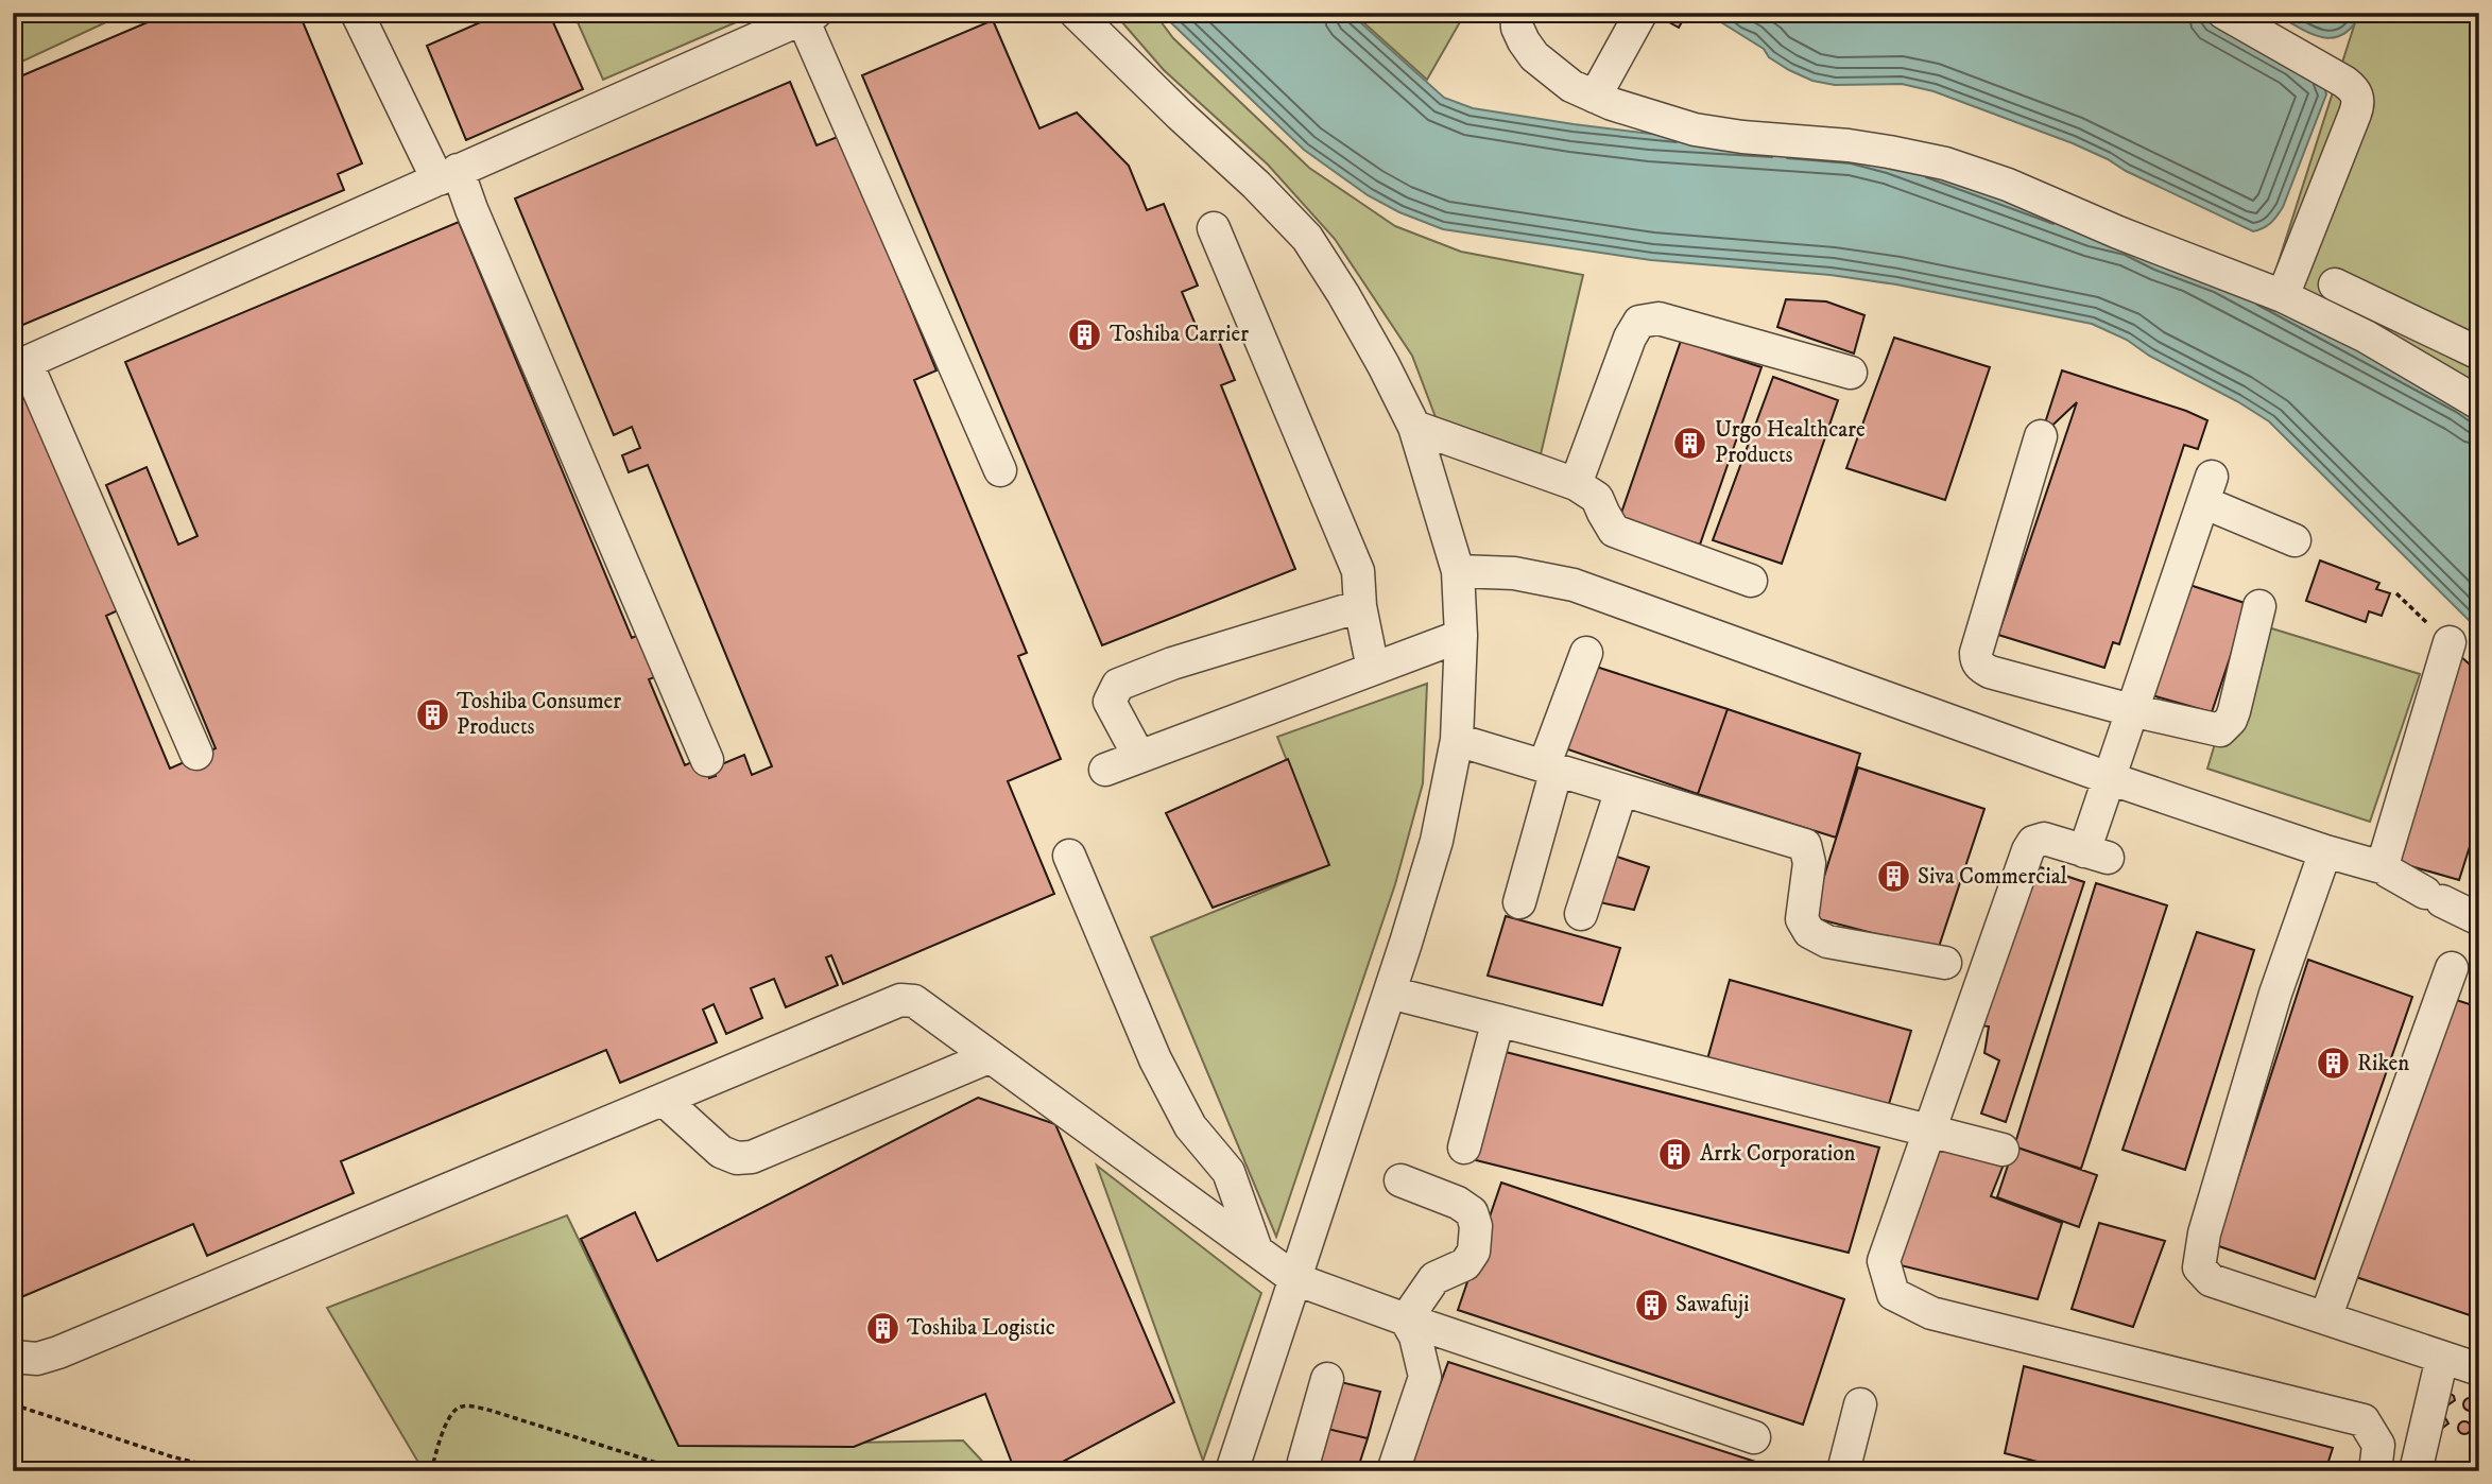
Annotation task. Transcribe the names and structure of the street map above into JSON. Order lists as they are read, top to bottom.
{
  "places": {
    "building": [
      "Toshiba Carrier",
      "Urgo Healthcare Products",
      "Toshiba Consumer Products",
      "Siva Commercial",
      "Riken",
      "Arrk Corporation",
      "Sawafuji",
      "Toshiba Logistic"
    ]
  }
}
